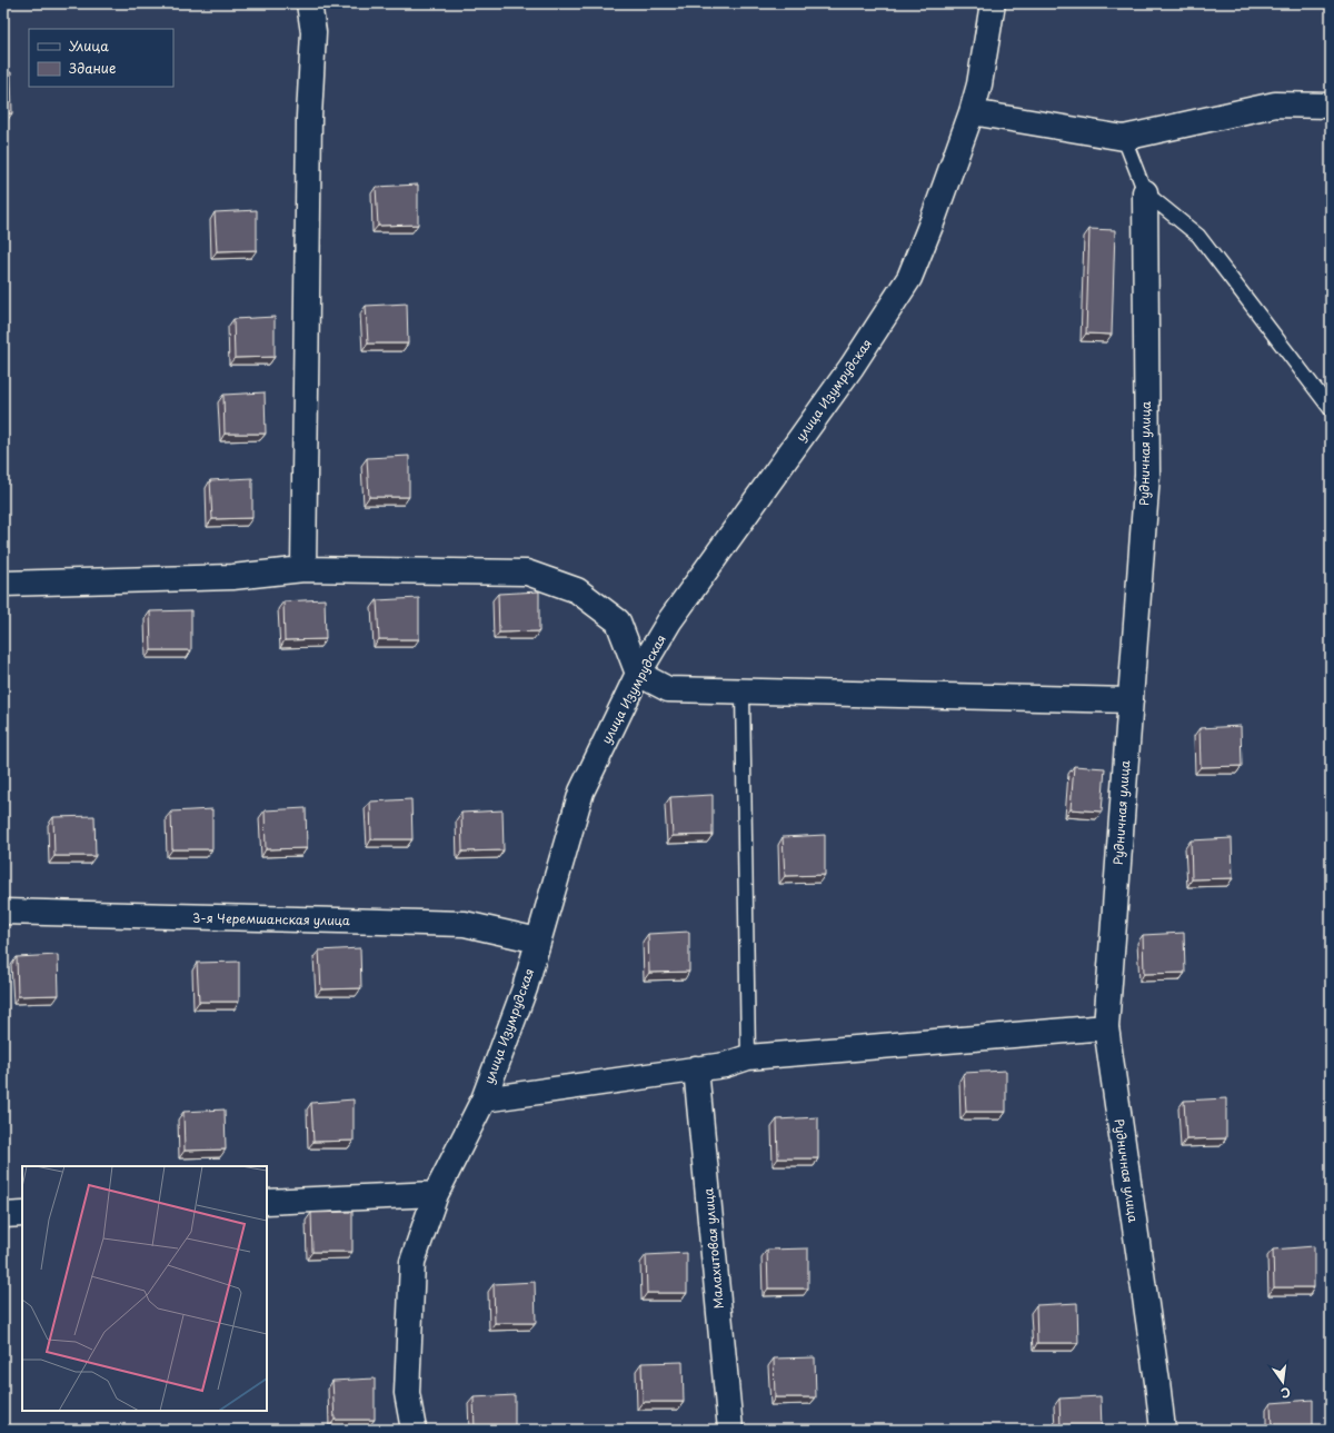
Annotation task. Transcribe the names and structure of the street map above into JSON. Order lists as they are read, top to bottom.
{
  "streets": {
    "street": [
      "улица Изумрудская",
      "Рудничная улица",
      "3-я Черемшанская улица",
      "Малахитовая улица"
    ]
  },
  "crossings": [
    ["улица Изумрудская", "3-я Черемшанская улица"]
  ],
  "legend": ["Улица", "Здание"],
  "north": "bottom"
}
